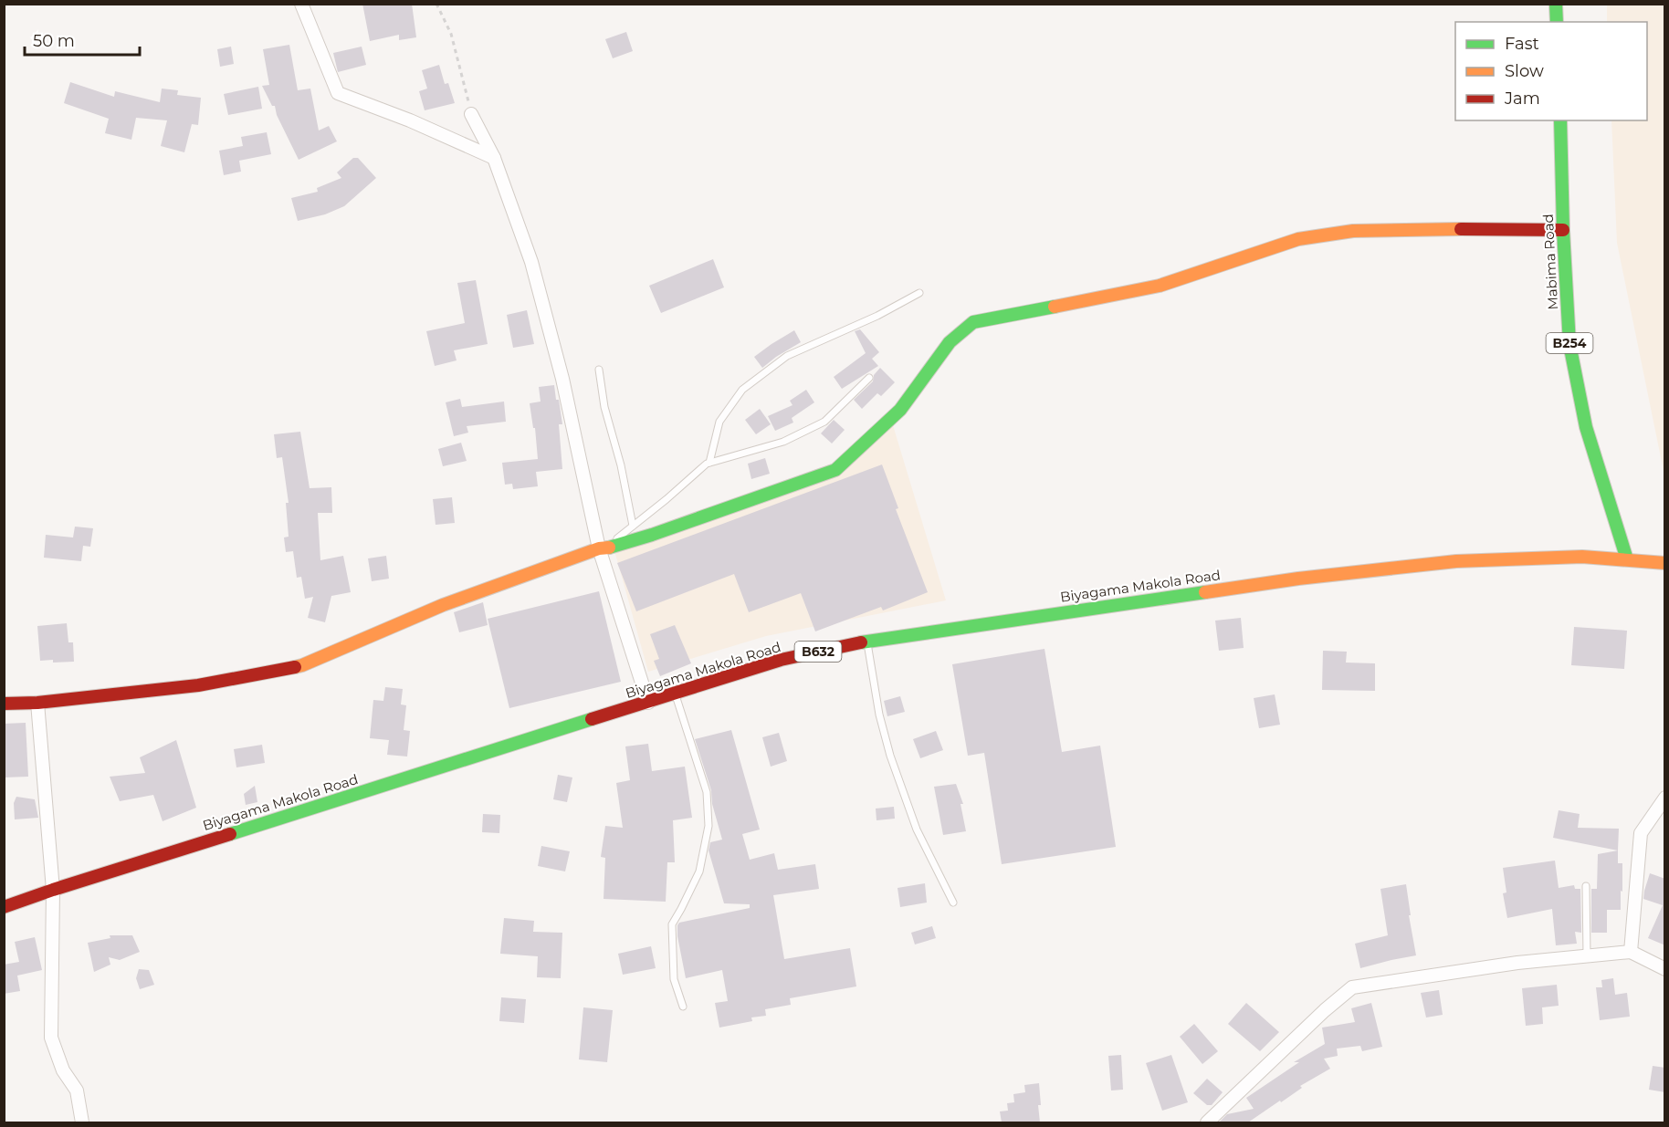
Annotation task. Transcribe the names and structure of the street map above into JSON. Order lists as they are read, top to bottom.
{
  "streets": {
    "main road": [
      "Mabima Road",
      "B254",
      "Biyagama Makola Road",
      "B632"
    ]
  },
  "crossings": [
    ["Mabima Road", "Biyagama Makola Road"]
  ],
  "legend": ["Fast", "Slow", "Jam"],
  "scale_bar": "50 m"
}
